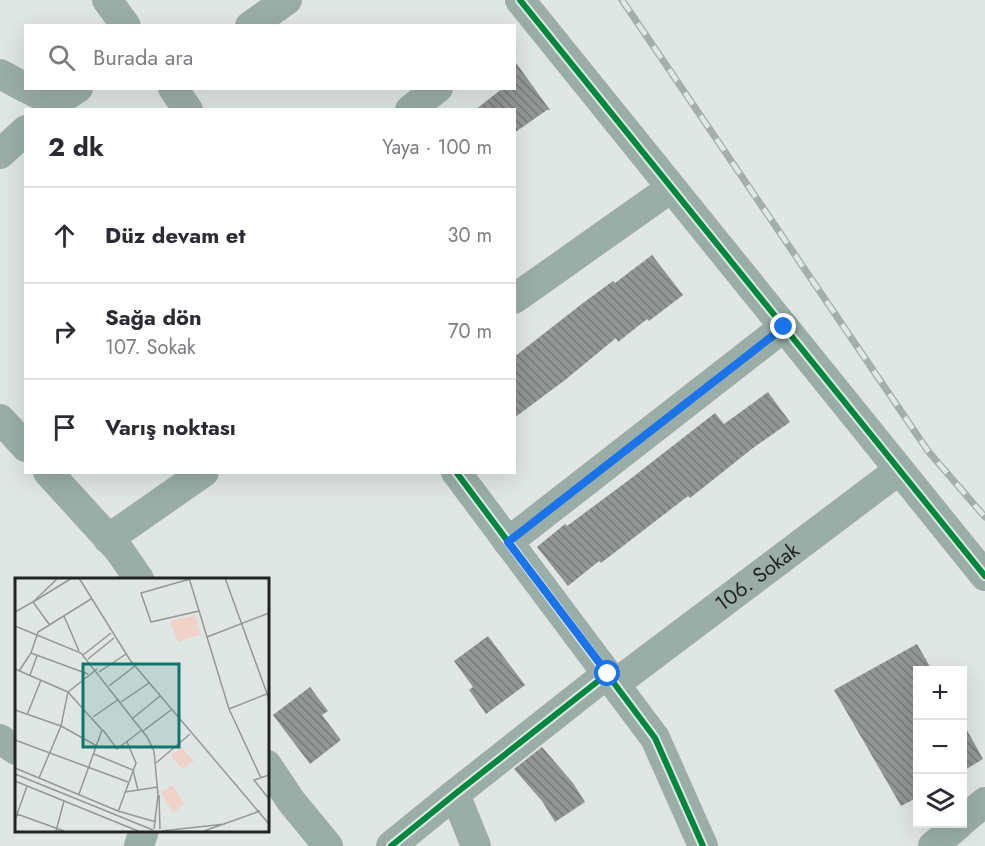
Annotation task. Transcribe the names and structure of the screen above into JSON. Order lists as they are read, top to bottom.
{
  "streets": {
    "street": ["106. Sokak"]
  },
  "page": {
    "search": "Burada ara",
    "heading": ["2 dk", "Yaya · 100 m"],
    "list": [
      ["Düz devam et", "30 m"],
      ["Sağa dön", "107. Sokak", "70 m"],
      "Varış noktası"
    ],
    "map_buttons": ["+", "−"]
  }
}
